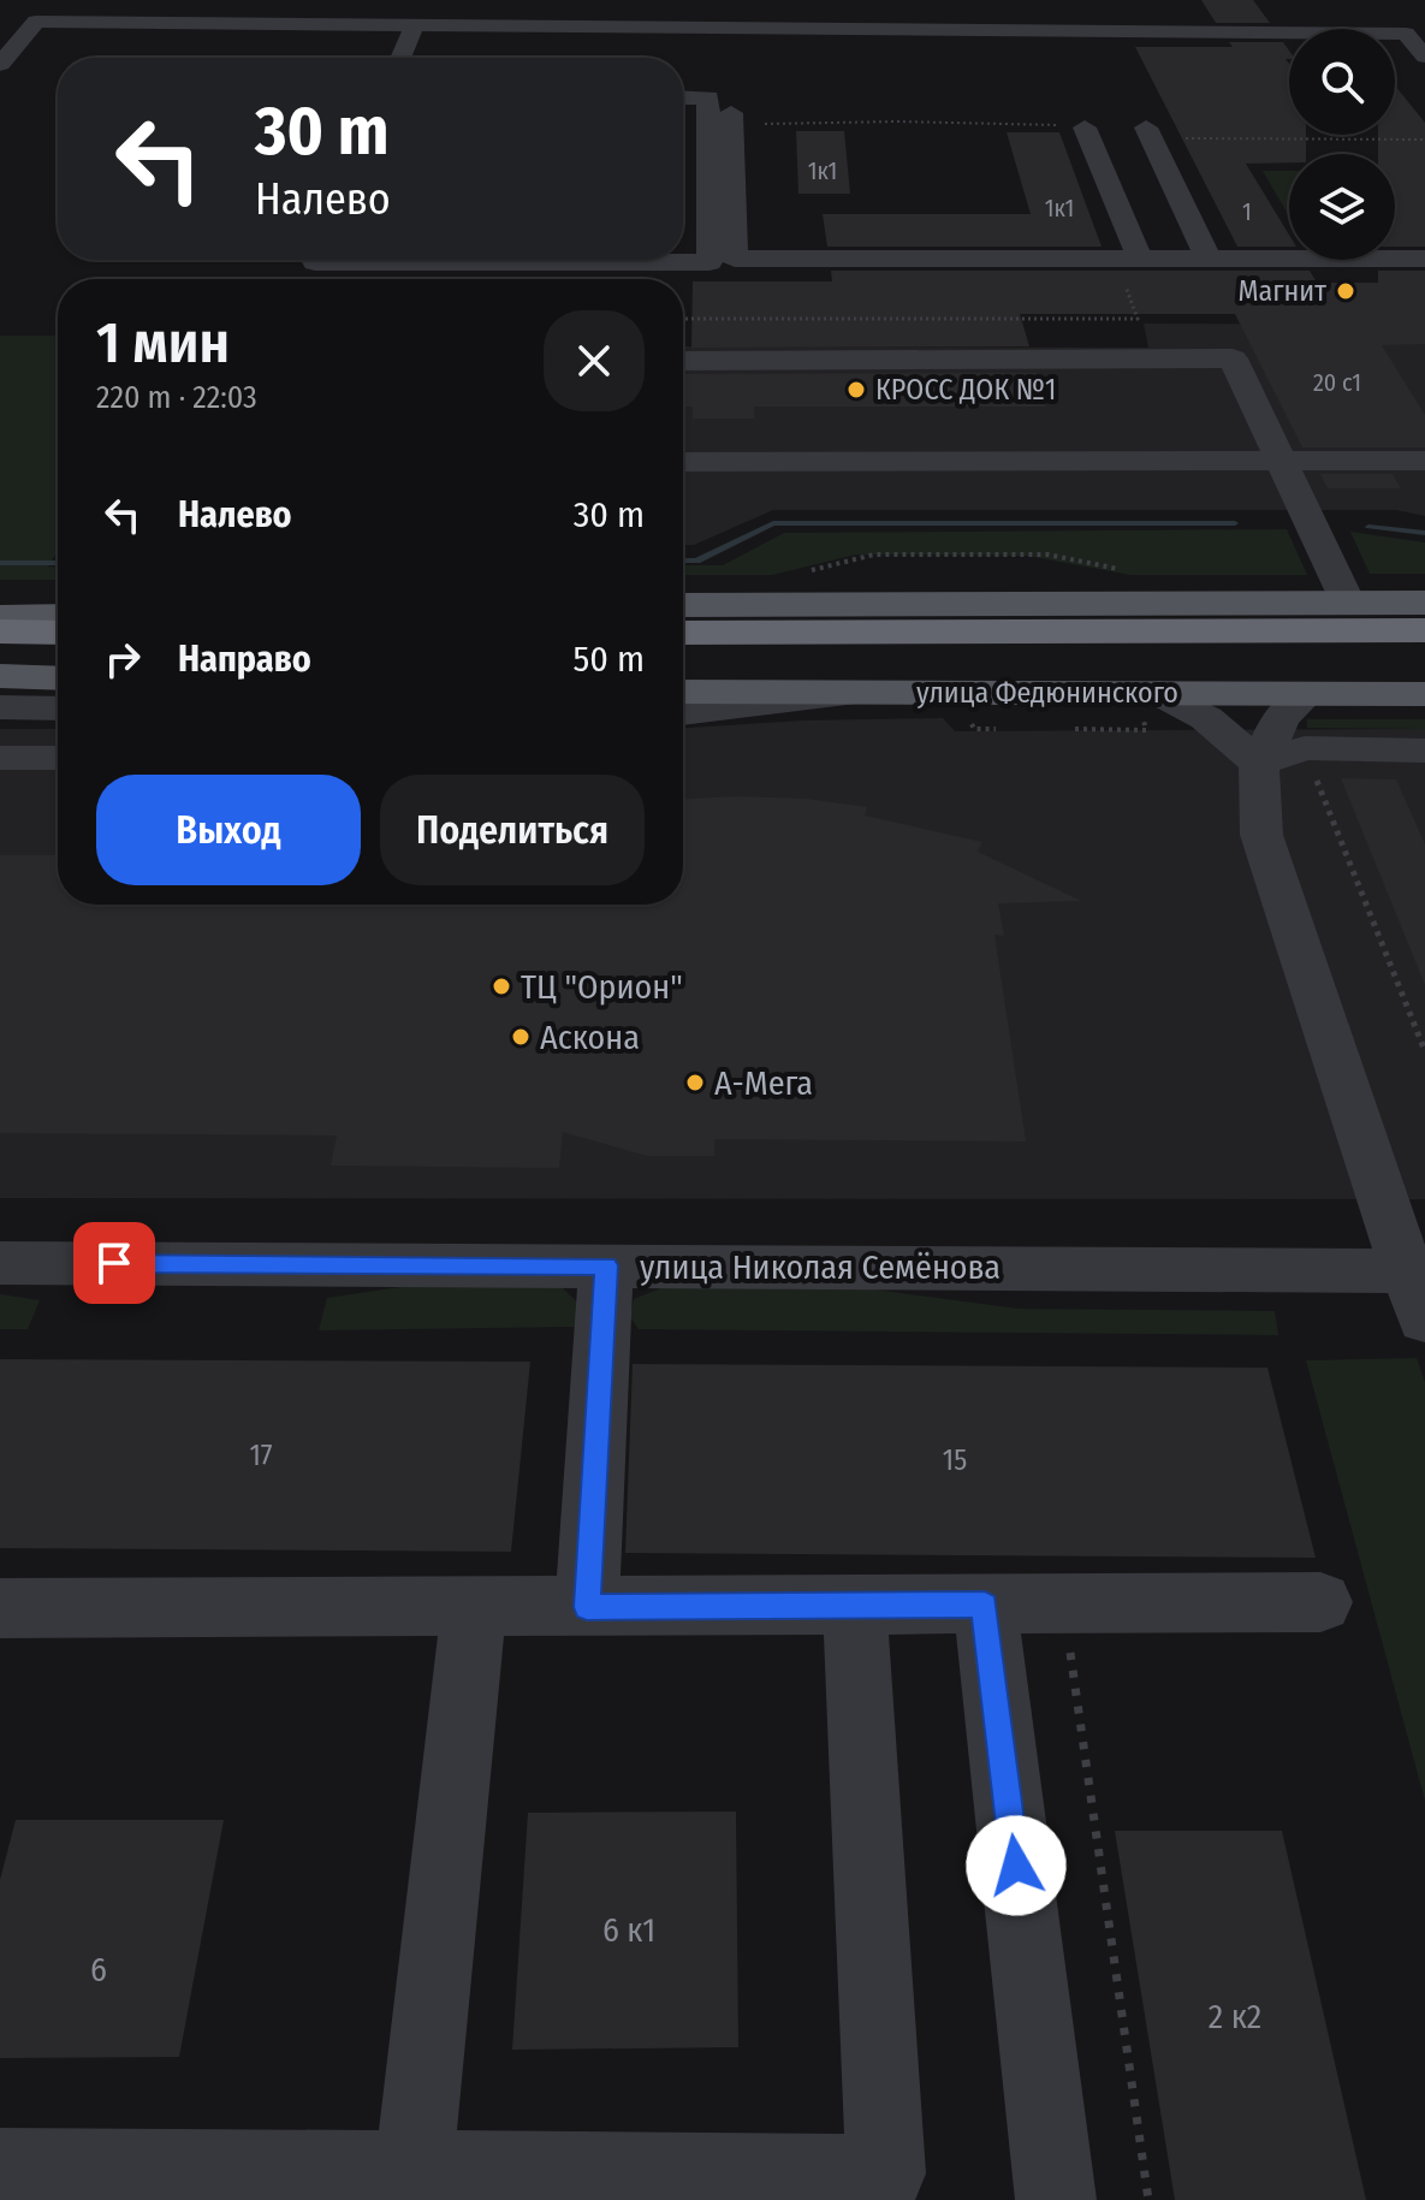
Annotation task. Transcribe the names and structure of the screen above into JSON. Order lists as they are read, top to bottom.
{
  "streets": {
    "highway": ["улица Федюнинского"],
    "street": ["улица Николая Семёнова"]
  },
  "places": [
    "Магнит",
    "КРОСС ДОК №1",
    "ТЦ \"Орион\"",
    "Аскона",
    "А-Мега"
  ],
  "house_numbers": [
    "1к1",
    "1к1",
    "1",
    "20 с1",
    "17",
    "15",
    "6 к1",
    "6",
    "2 к2"
  ],
  "page": {
    "turn": ["30 m", "Налево"],
    "heading": ["1 мин", "220 m · 22:03"],
    "list": [
      {
        "name": "Налево",
        "value": "30 m"
      },
      {
        "name": "Направо",
        "value": "50 m"
      }
    ],
    "buttons": ["Выход", "Поделиться"]
  }
}
